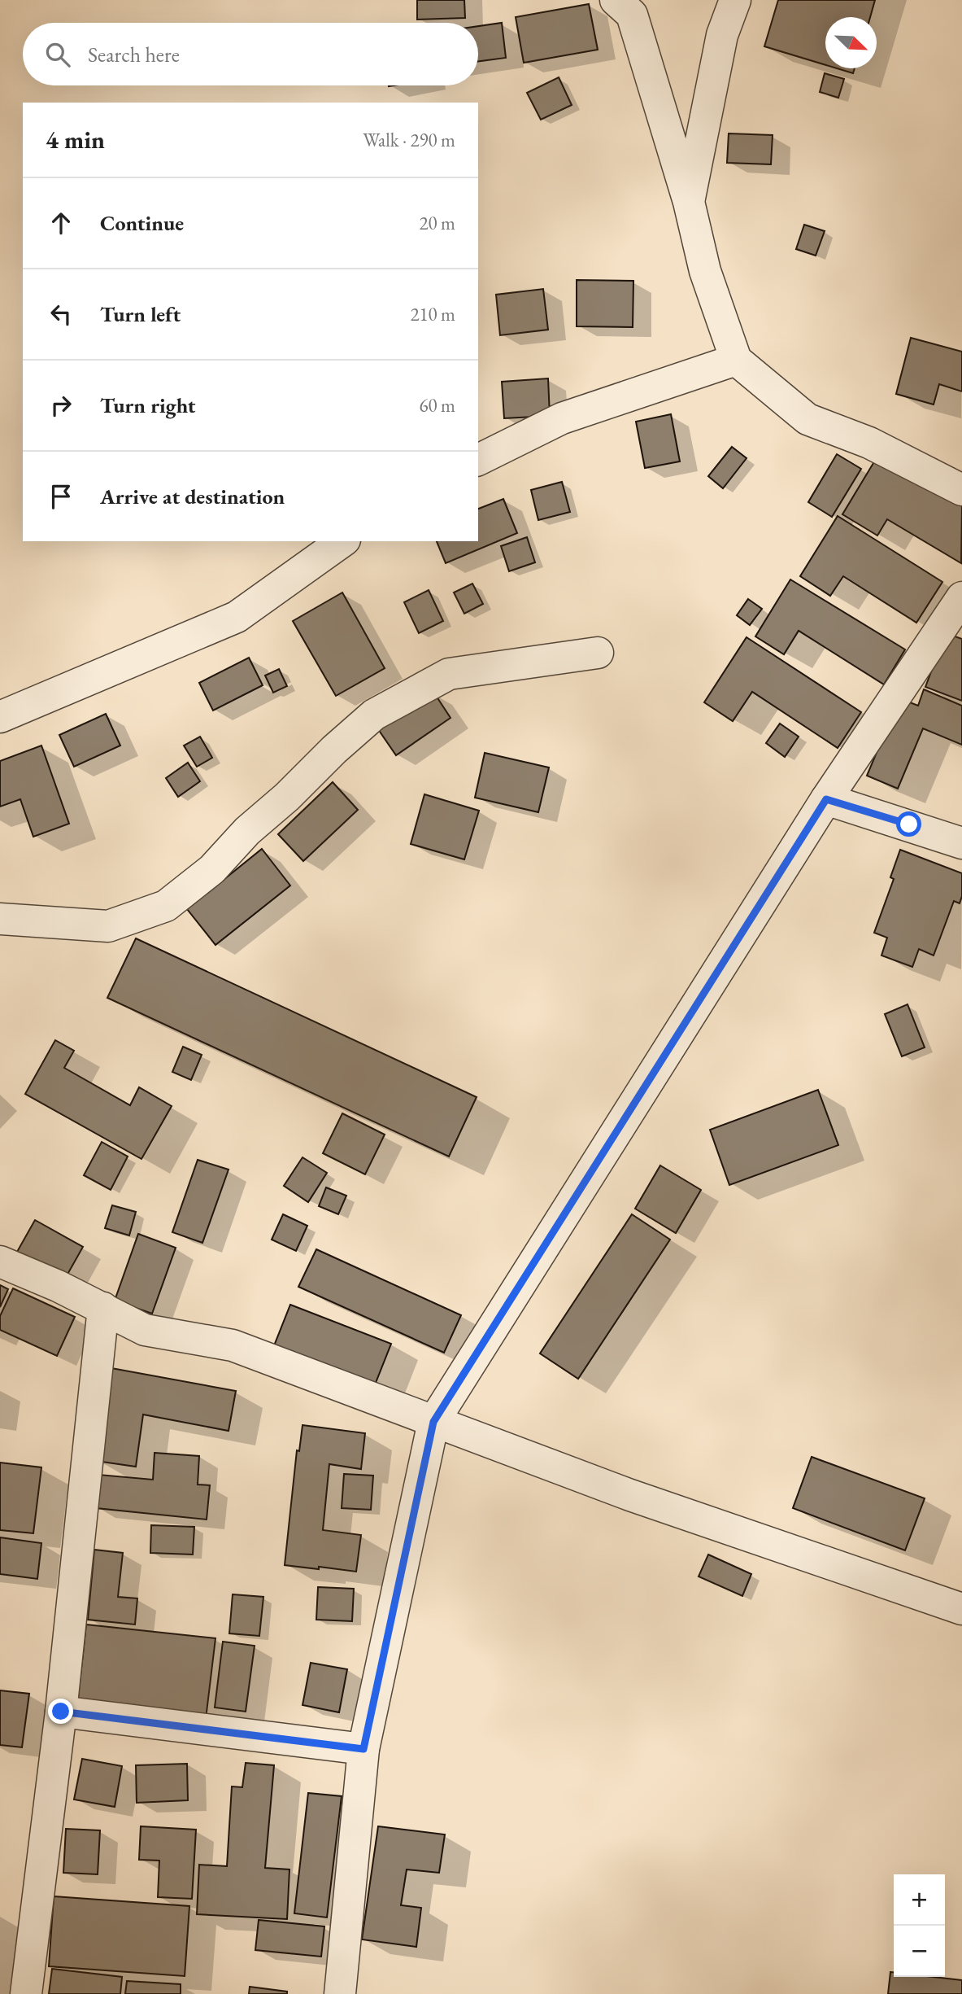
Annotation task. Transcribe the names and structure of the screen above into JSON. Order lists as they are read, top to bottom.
{
  "north": "bottom right",
  "page": {
    "search": "Search here",
    "heading": ["4 min", "Walk · 290 m"],
    "list": [
      ["Continue", "20 m"],
      ["Turn left", "210 m"],
      ["Turn right", "60 m"],
      "Arrive at destination"
    ],
    "map_buttons": ["+", "−"]
  }
}
